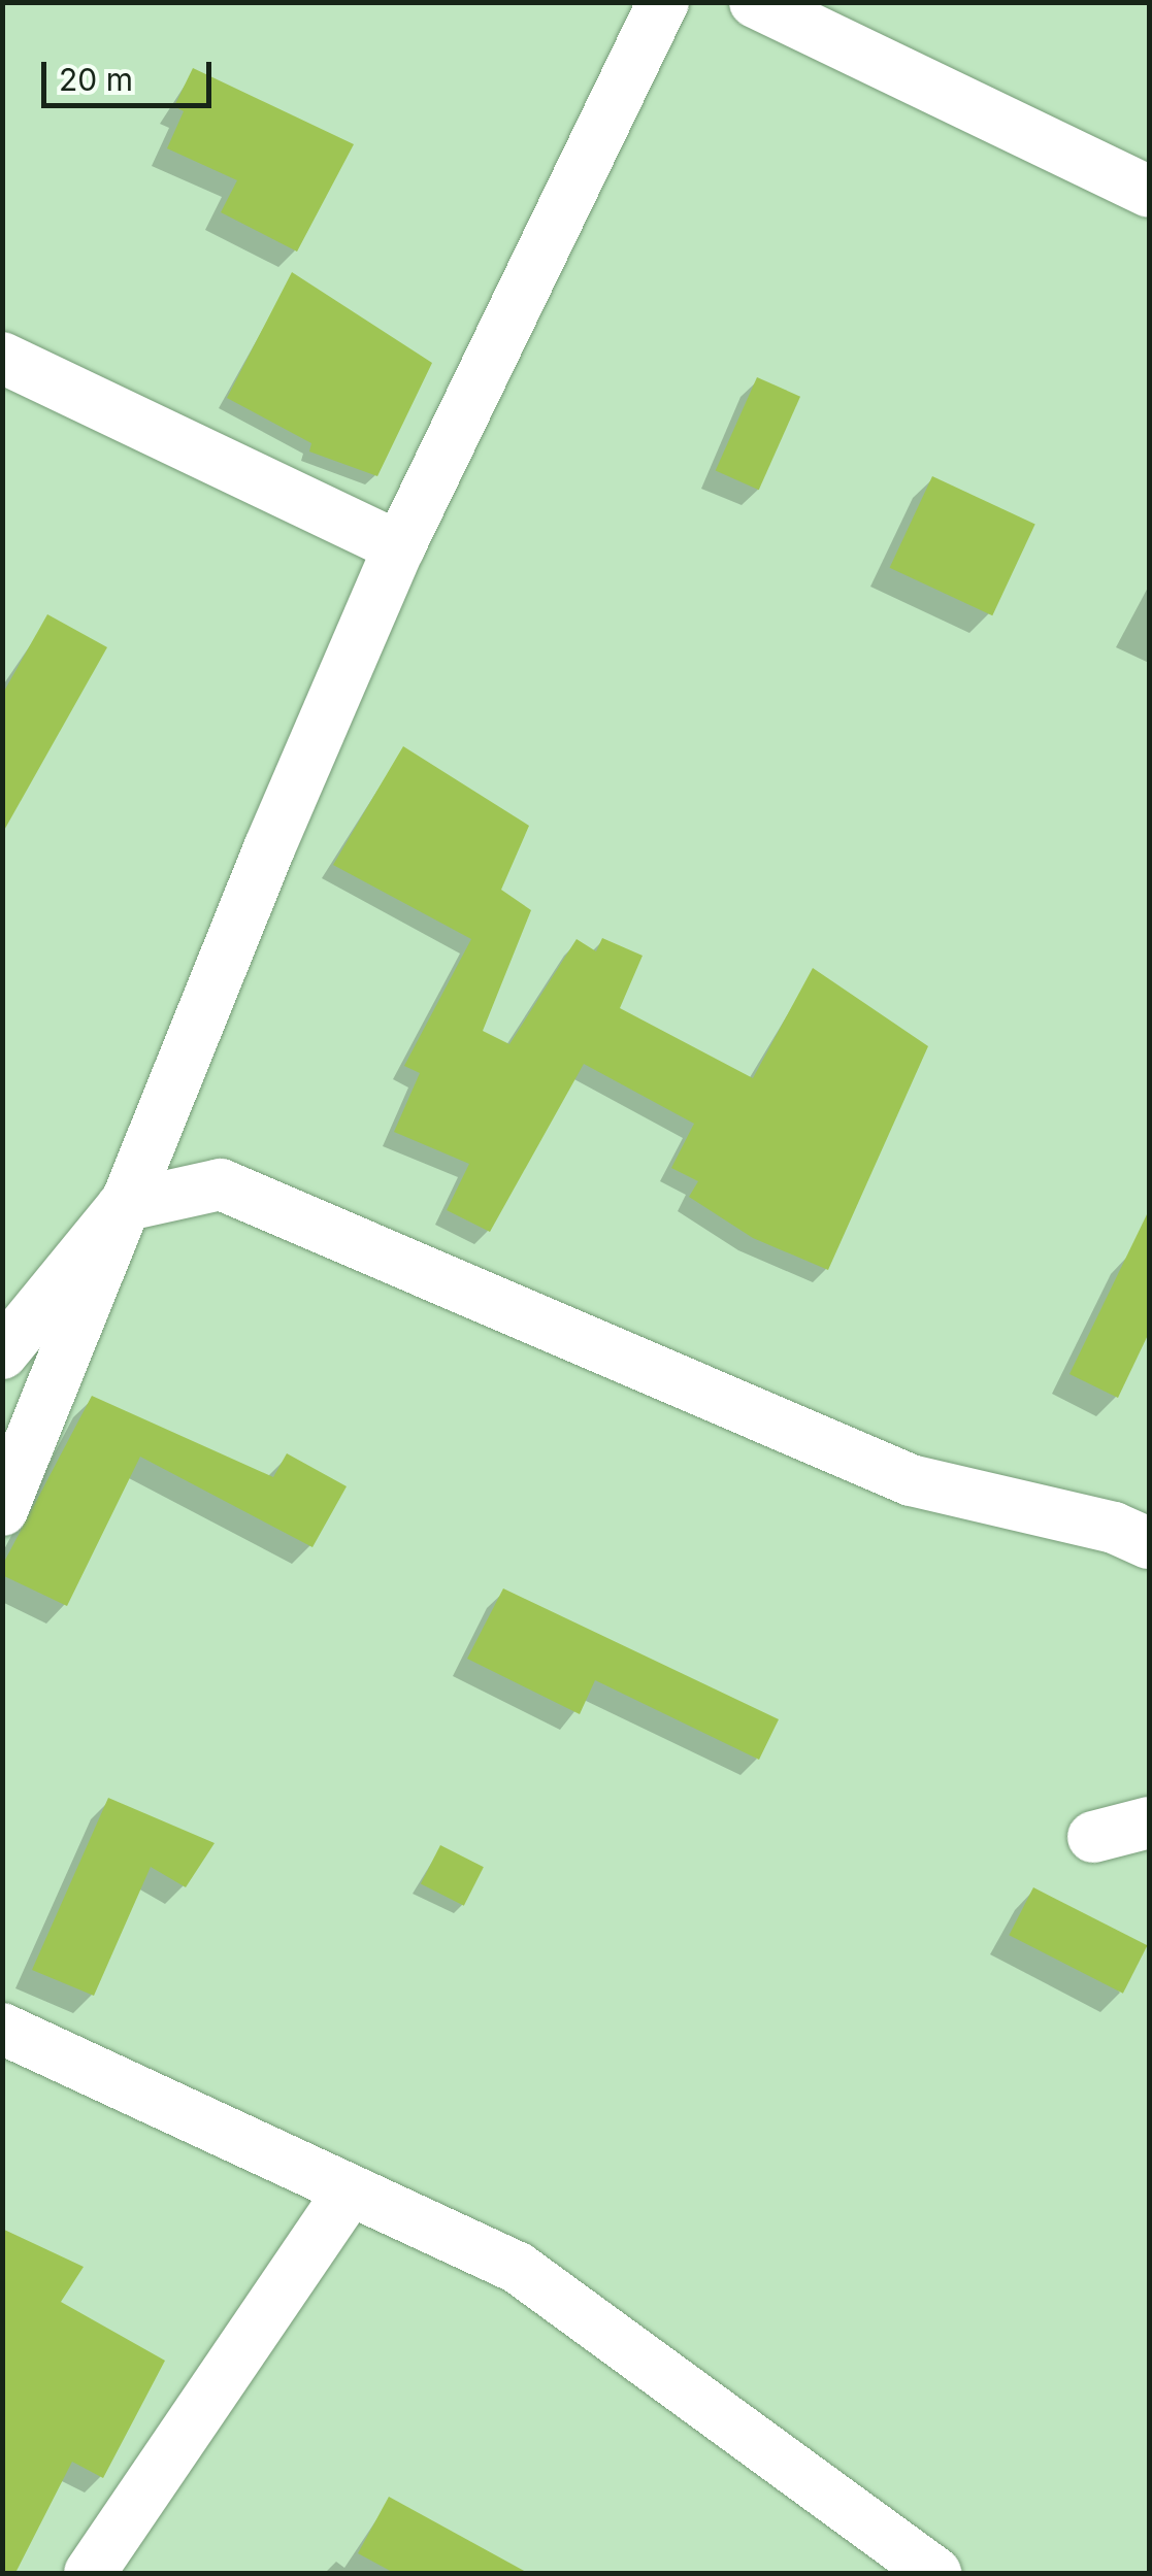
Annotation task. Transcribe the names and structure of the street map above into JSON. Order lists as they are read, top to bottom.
{
  "scale_bar": "20 m"
}
